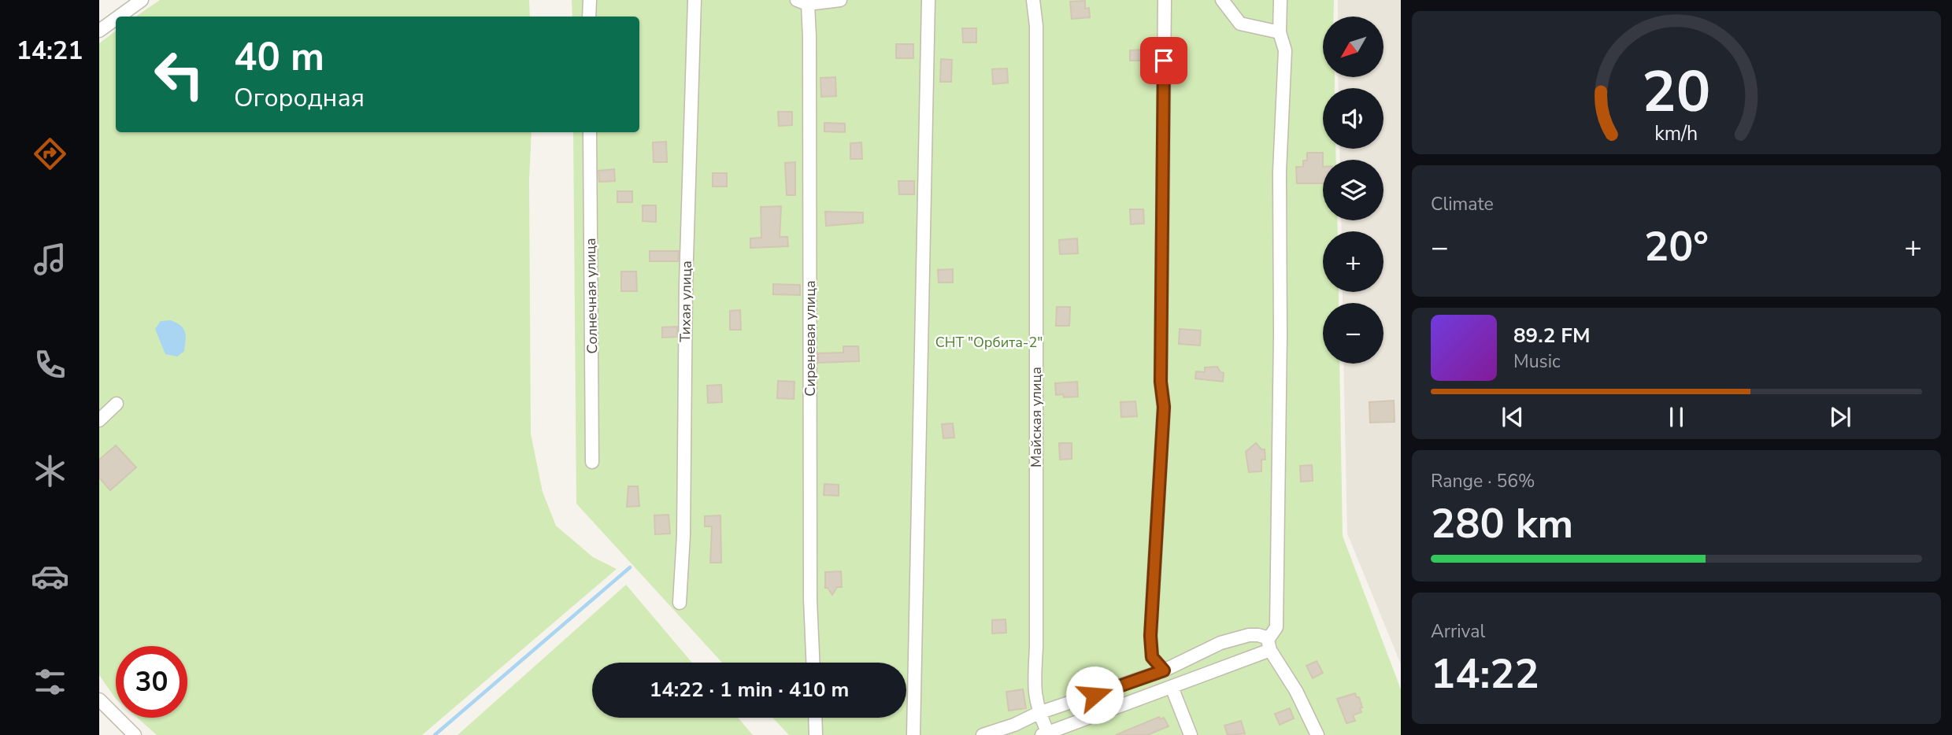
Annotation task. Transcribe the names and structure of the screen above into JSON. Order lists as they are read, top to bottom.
{
  "streets": {
    "street": [
      "Солнечная улица",
      "Тихая улица",
      "Сиреневая улица",
      "Майская улица"
    ]
  },
  "parks": ["СНТ \"Орбита-2\""],
  "north": "bottom left",
  "page": {
    "tabs": "14:21",
    "map_buttons": ["+", "−"],
    "turn": ["40 m", "Огородная"],
    "tile": [
      "Climate",
      ["Range · 56%", "280 km"],
      ["Arrival", "14:22"]
    ],
    "heat": ["−", "20°", "+"],
    "song": ["89.2 FM", "Music"],
    "limit": "30",
    "trip": "14:22 · 1 min · 410 m",
    "gauge": ["20", "km/h"]
  }
}
